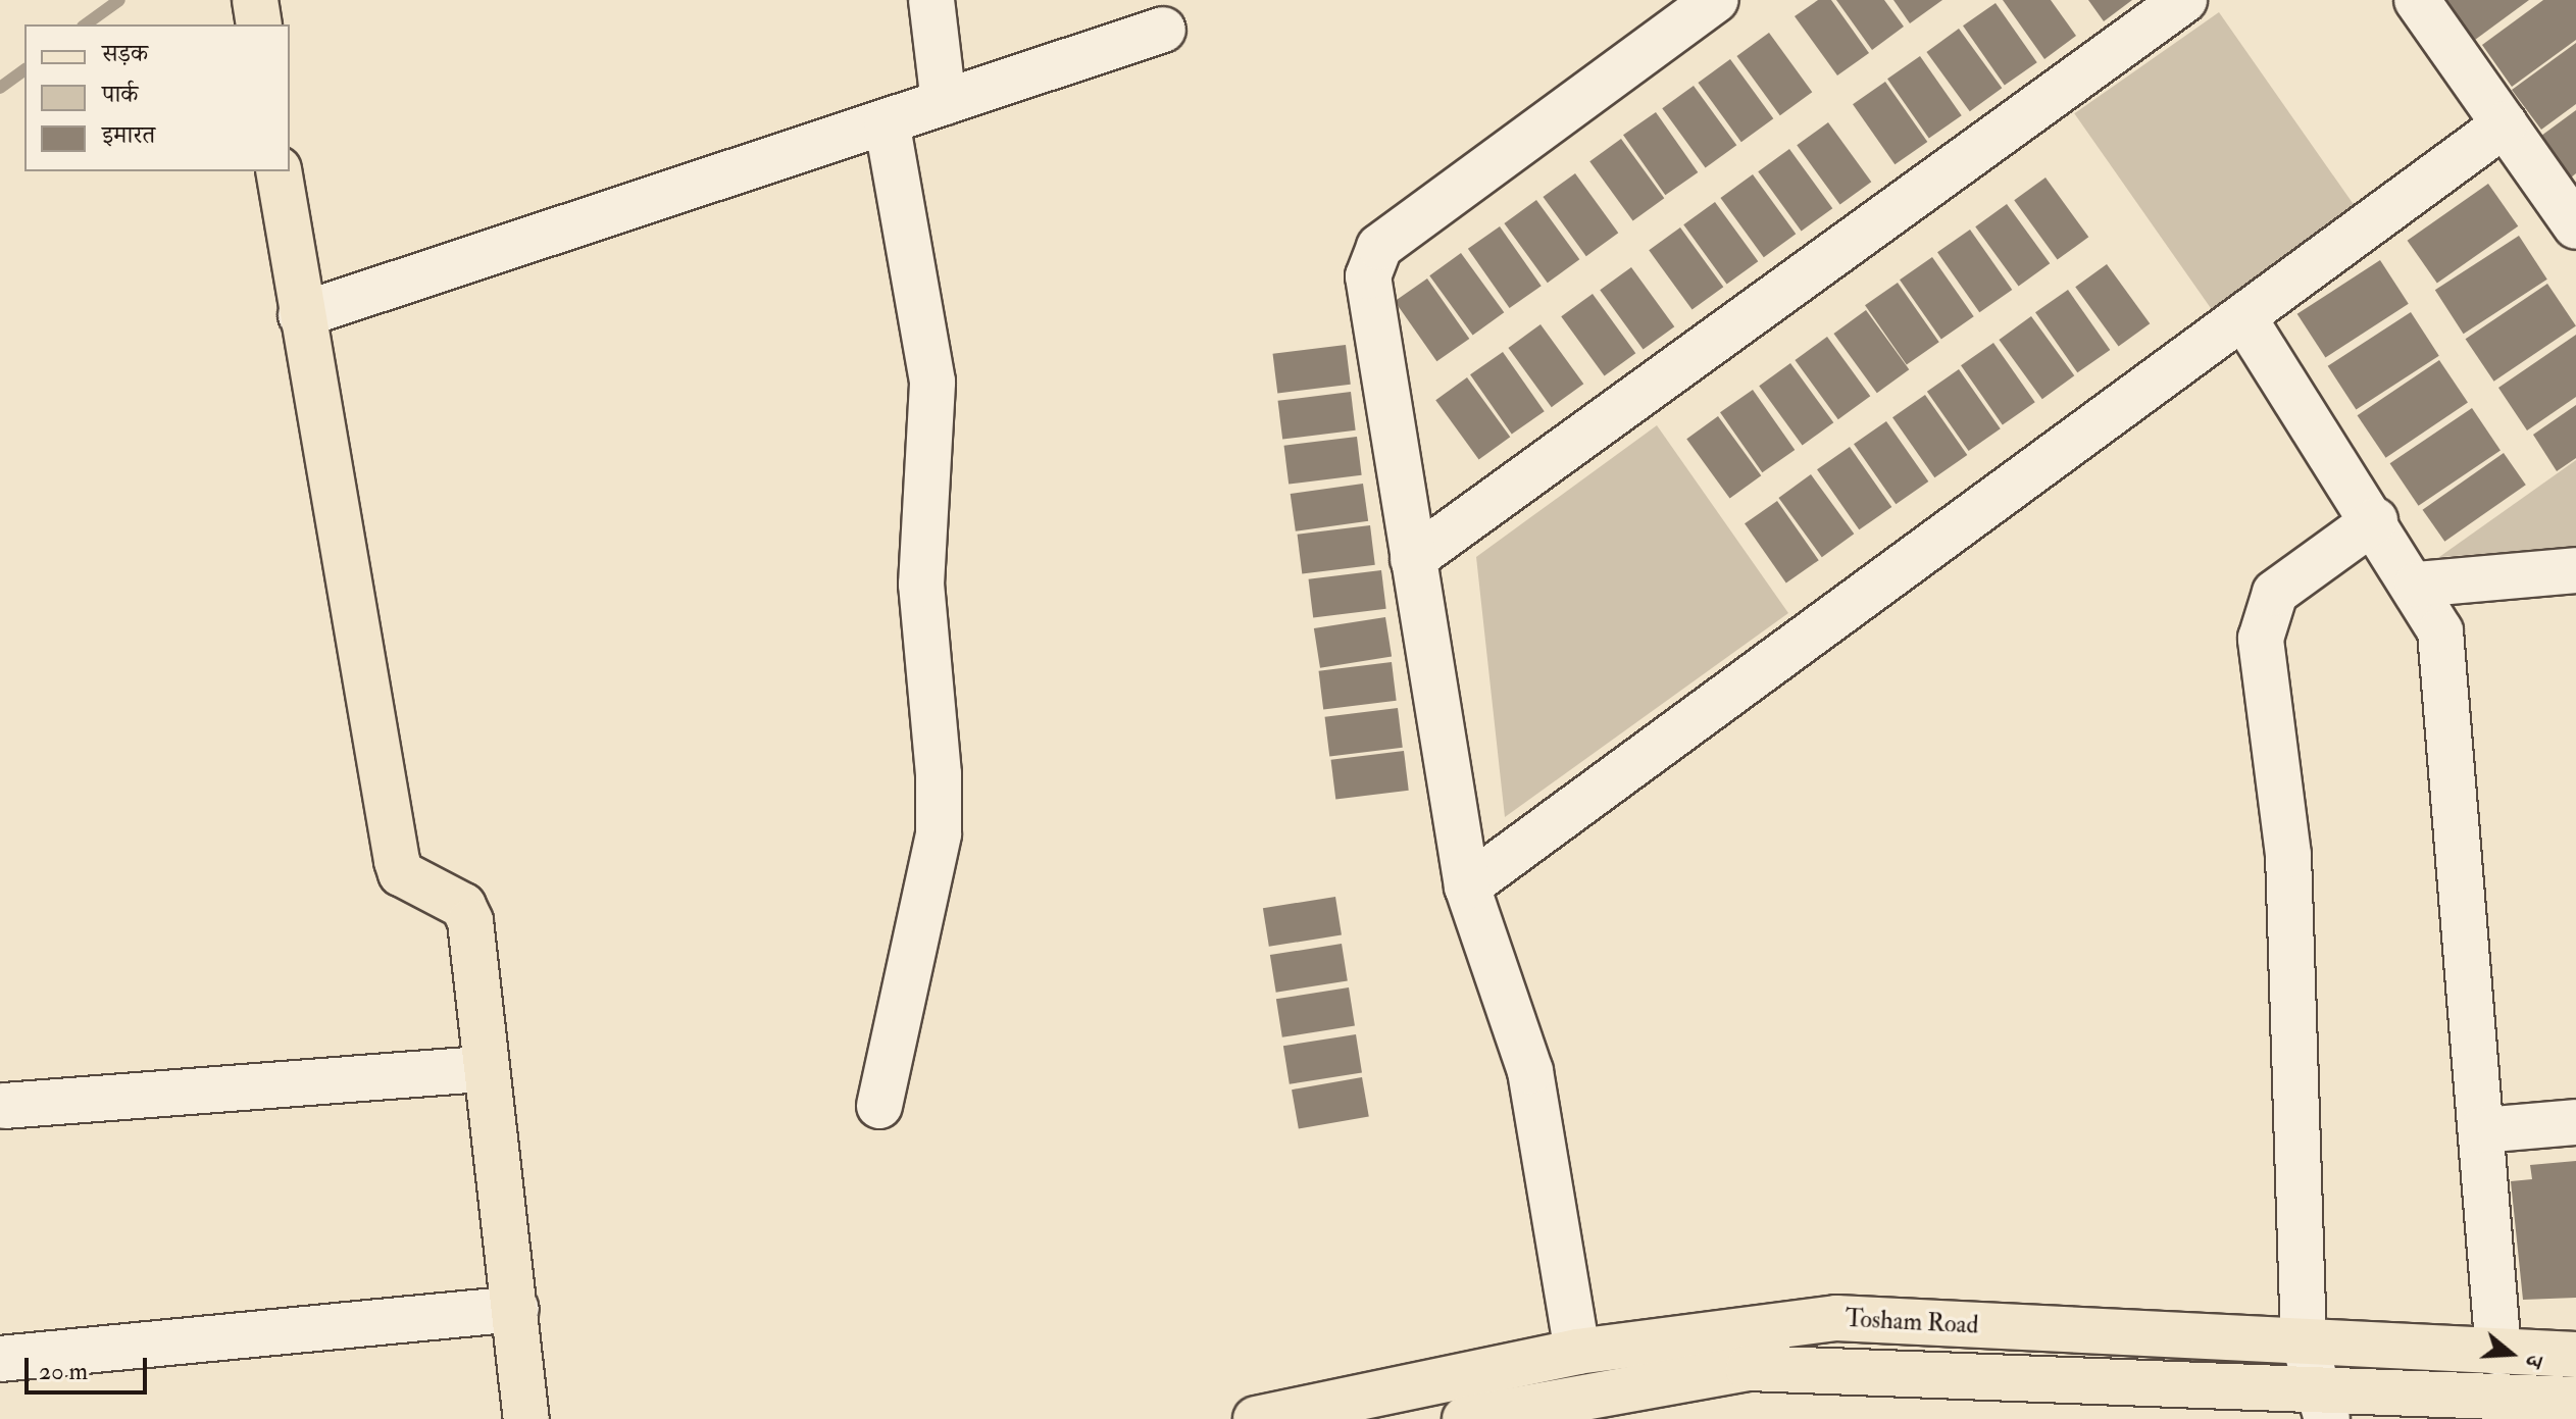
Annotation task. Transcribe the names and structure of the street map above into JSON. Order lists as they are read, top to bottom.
{
  "streets": {
    "main road": ["Tosham Road"]
  },
  "legend": ["सड़क", "पार्क", "इमारत"],
  "scale_bar": "20 m",
  "north": "right"
}
